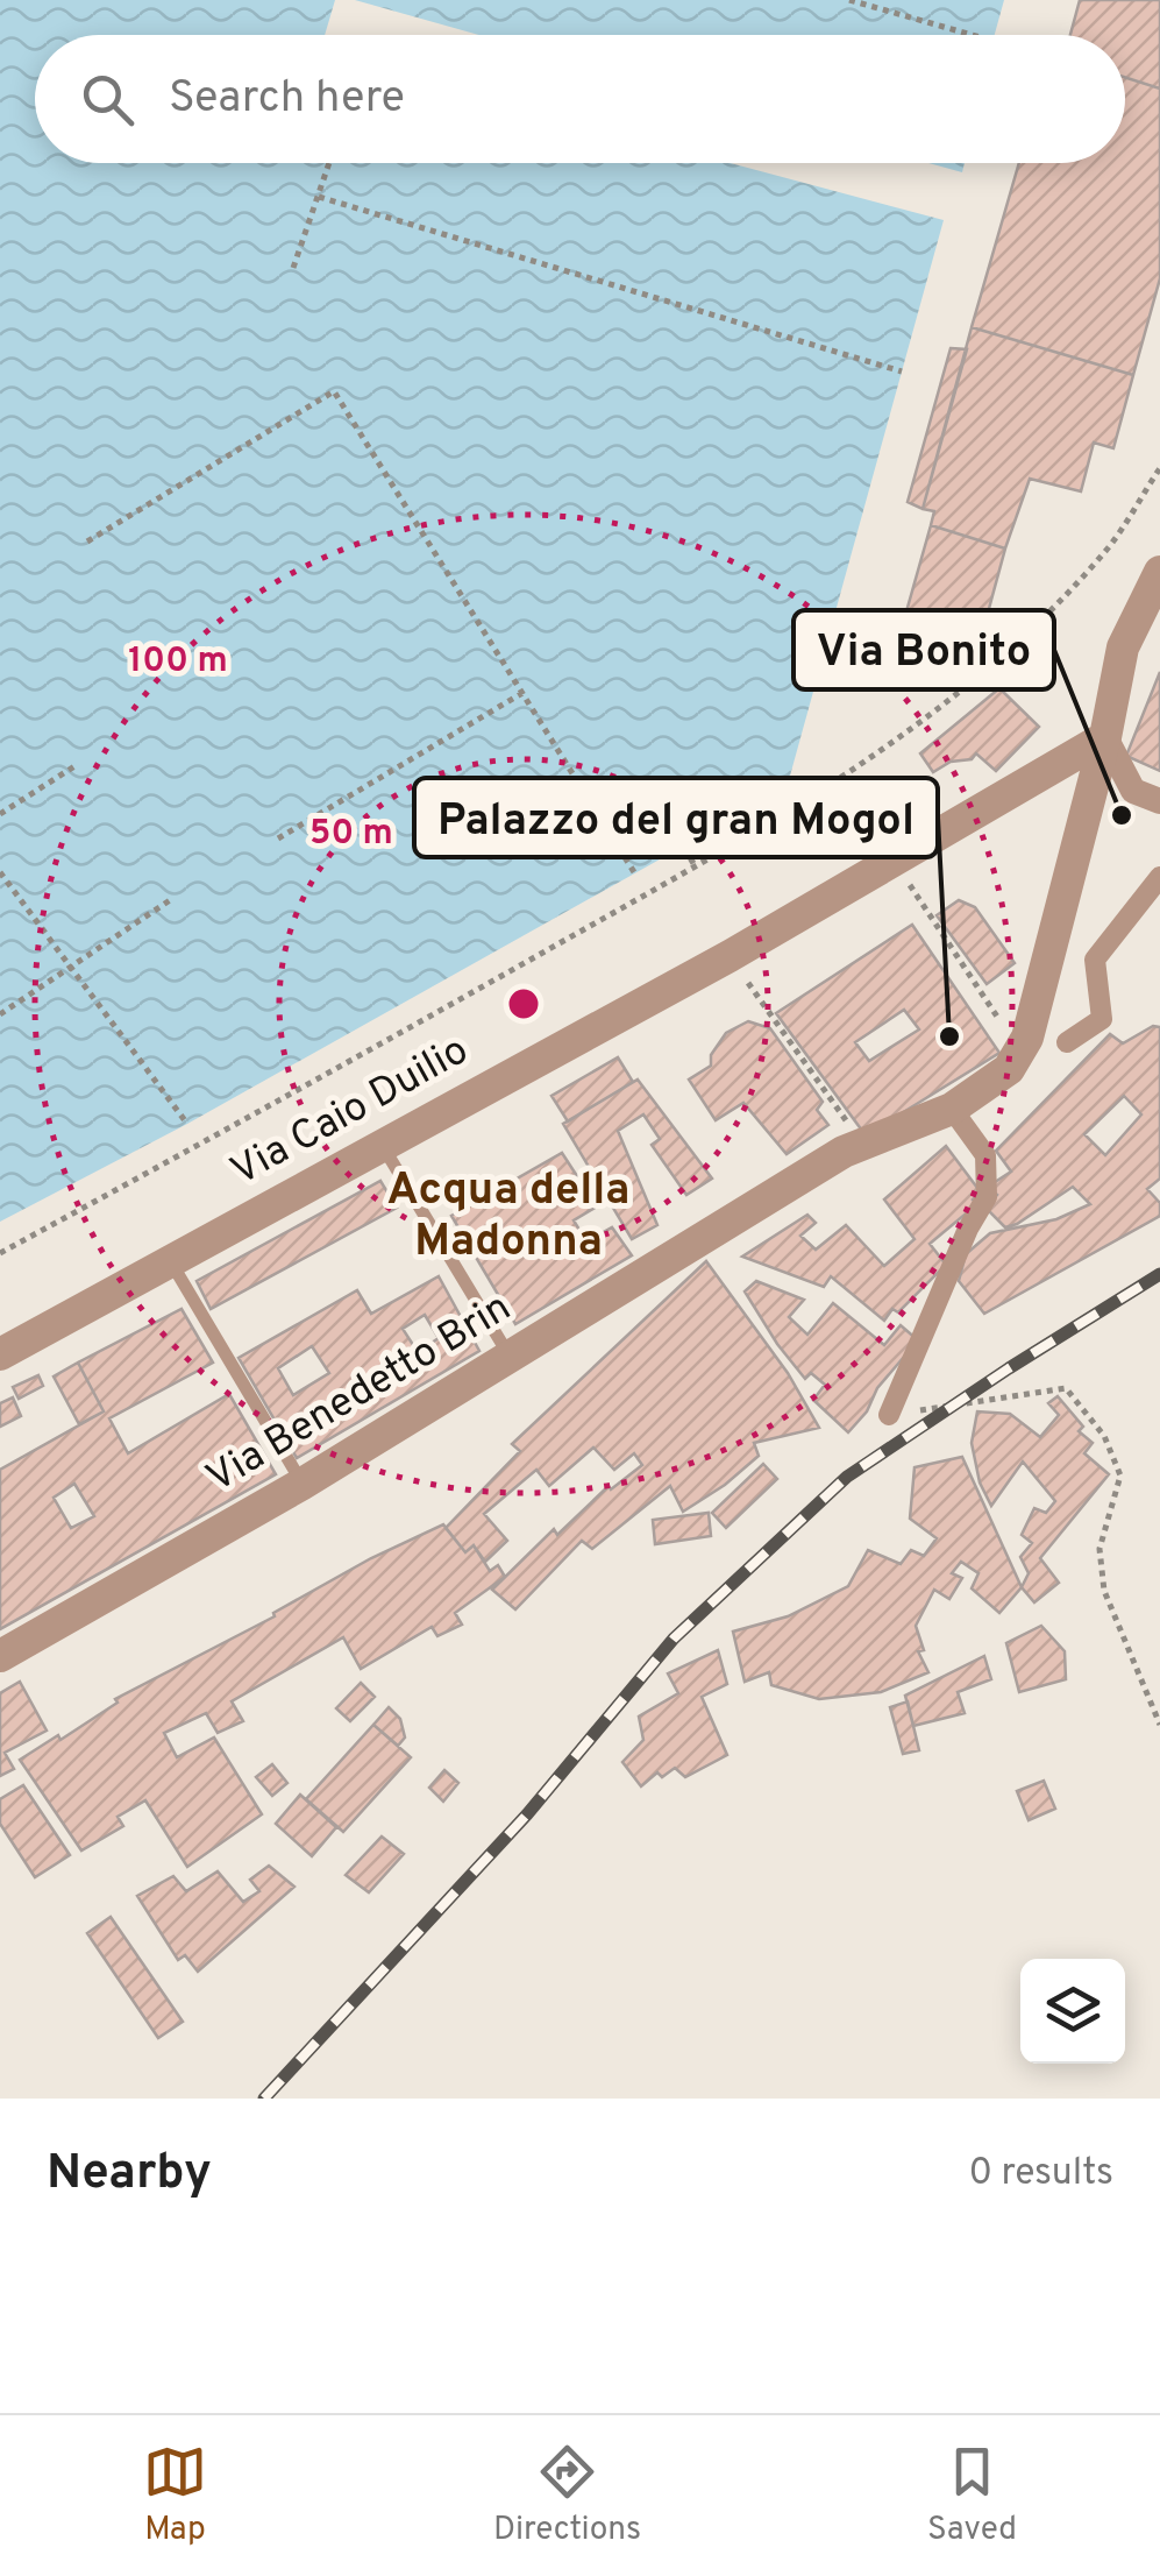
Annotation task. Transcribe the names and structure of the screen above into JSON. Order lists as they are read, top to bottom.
{
  "streets": {
    "street": ["Via Caio Duilio", "Via Benedetto Brin"]
  },
  "crossings": [
    ["Via Caio Duilio", "Via Benedetto Brin"]
  ],
  "districts": ["Acqua della Madonna"],
  "places": ["Via Bonito", "Palazzo del gran Mogol"],
  "page": {
    "search": "Search here",
    "heading": ["Nearby", "0 results"],
    "nav": ["Map", "Directions", "Saved"]
  },
  "rings": ["100 m", "50 m"]
}
